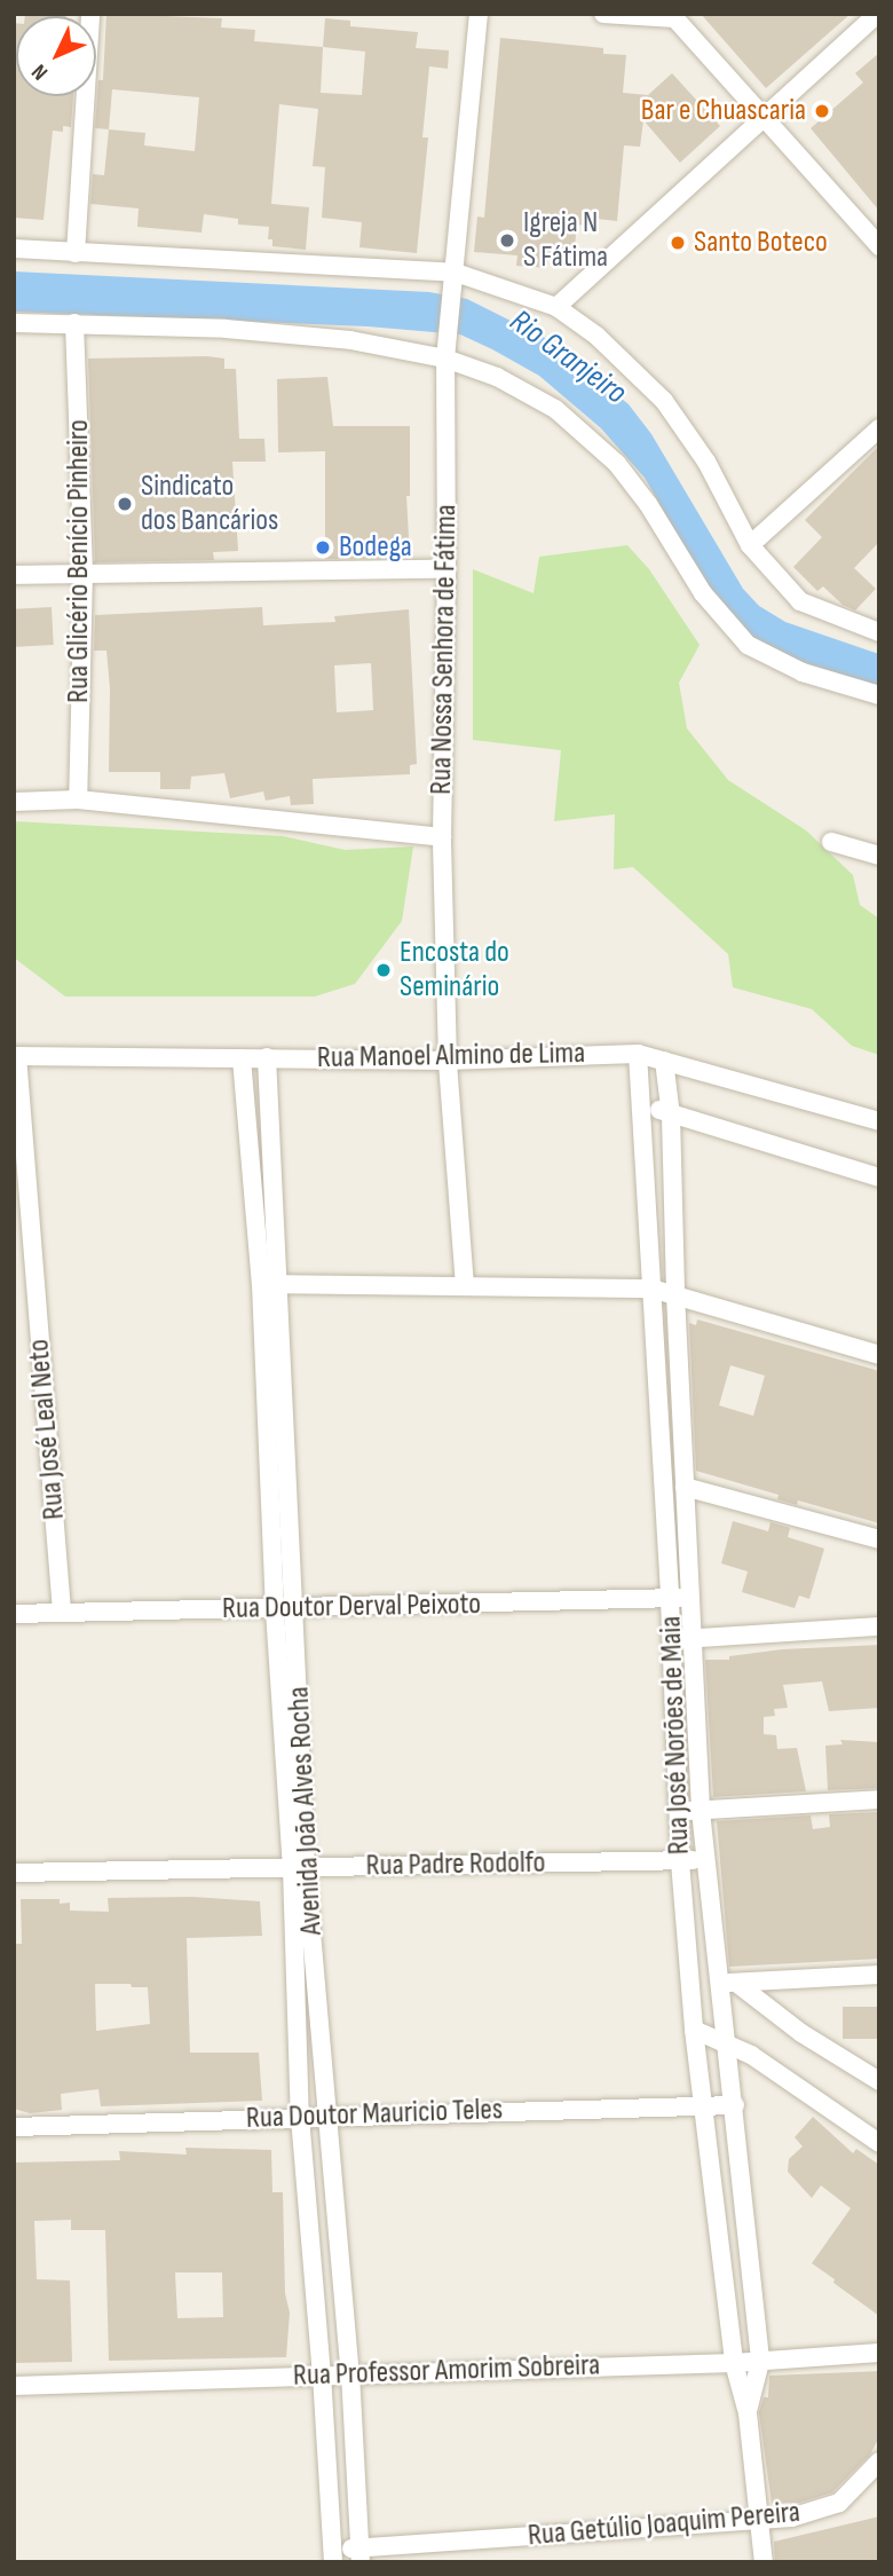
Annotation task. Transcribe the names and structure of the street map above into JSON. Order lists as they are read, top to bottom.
{
  "streets": {
    "street": [
      "Rua Glicério Benício Pinheiro",
      "Rua Nossa Senhora de Fátima",
      "Rua Manoel Almino de Lima",
      "Rua José Leal Neto",
      "Rua Doutor Derval Peixoto",
      "Rua José Norões de Maia",
      "Avenida João Alves Rocha",
      "Rua Padre Rodolfo",
      "Rua Doutor Mauricio Teles",
      "Rua Professor Amorim Sobreira",
      "Rua Getúlio Joaquim Pereira"
    ]
  },
  "crossings": [
    ["Rua Nossa Senhora de Fátima", "Rua Manoel Almino de Lima"],
    ["Rua Manoel Almino de Lima", "Rua José Leal Neto"],
    ["Rua Manoel Almino de Lima", "Rua José Norões de Maia"],
    ["Rua Manoel Almino de Lima", "Avenida João Alves Rocha"],
    ["Rua José Leal Neto", "Rua Doutor Derval Peixoto"],
    ["Rua Doutor Derval Peixoto", "Rua José Norões de Maia"],
    ["Rua Doutor Derval Peixoto", "Avenida João Alves Rocha"],
    ["Rua José Norões de Maia", "Rua Padre Rodolfo"],
    ["Rua José Norões de Maia", "Rua Doutor Mauricio Teles"],
    ["Rua José Norões de Maia", "Rua Professor Amorim Sobreira"],
    ["Rua José Norões de Maia", "Rua Getúlio Joaquim Pereira"],
    ["Avenida João Alves Rocha", "Rua Padre Rodolfo"],
    ["Avenida João Alves Rocha", "Rua Doutor Mauricio Teles"],
    ["Avenida João Alves Rocha", "Rua Professor Amorim Sobreira"],
    ["Avenida João Alves Rocha", "Rua Getúlio Joaquim Pereira"]
  ],
  "water": ["Rio Granjeiro"],
  "places": [
    "Bar e Chuascaria",
    "Igreja N S Fátima",
    "Santo Boteco",
    "Sindicato dos Bancários",
    "Bodega",
    "Encosta do Seminário"
  ],
  "north": "bottom left"
}
